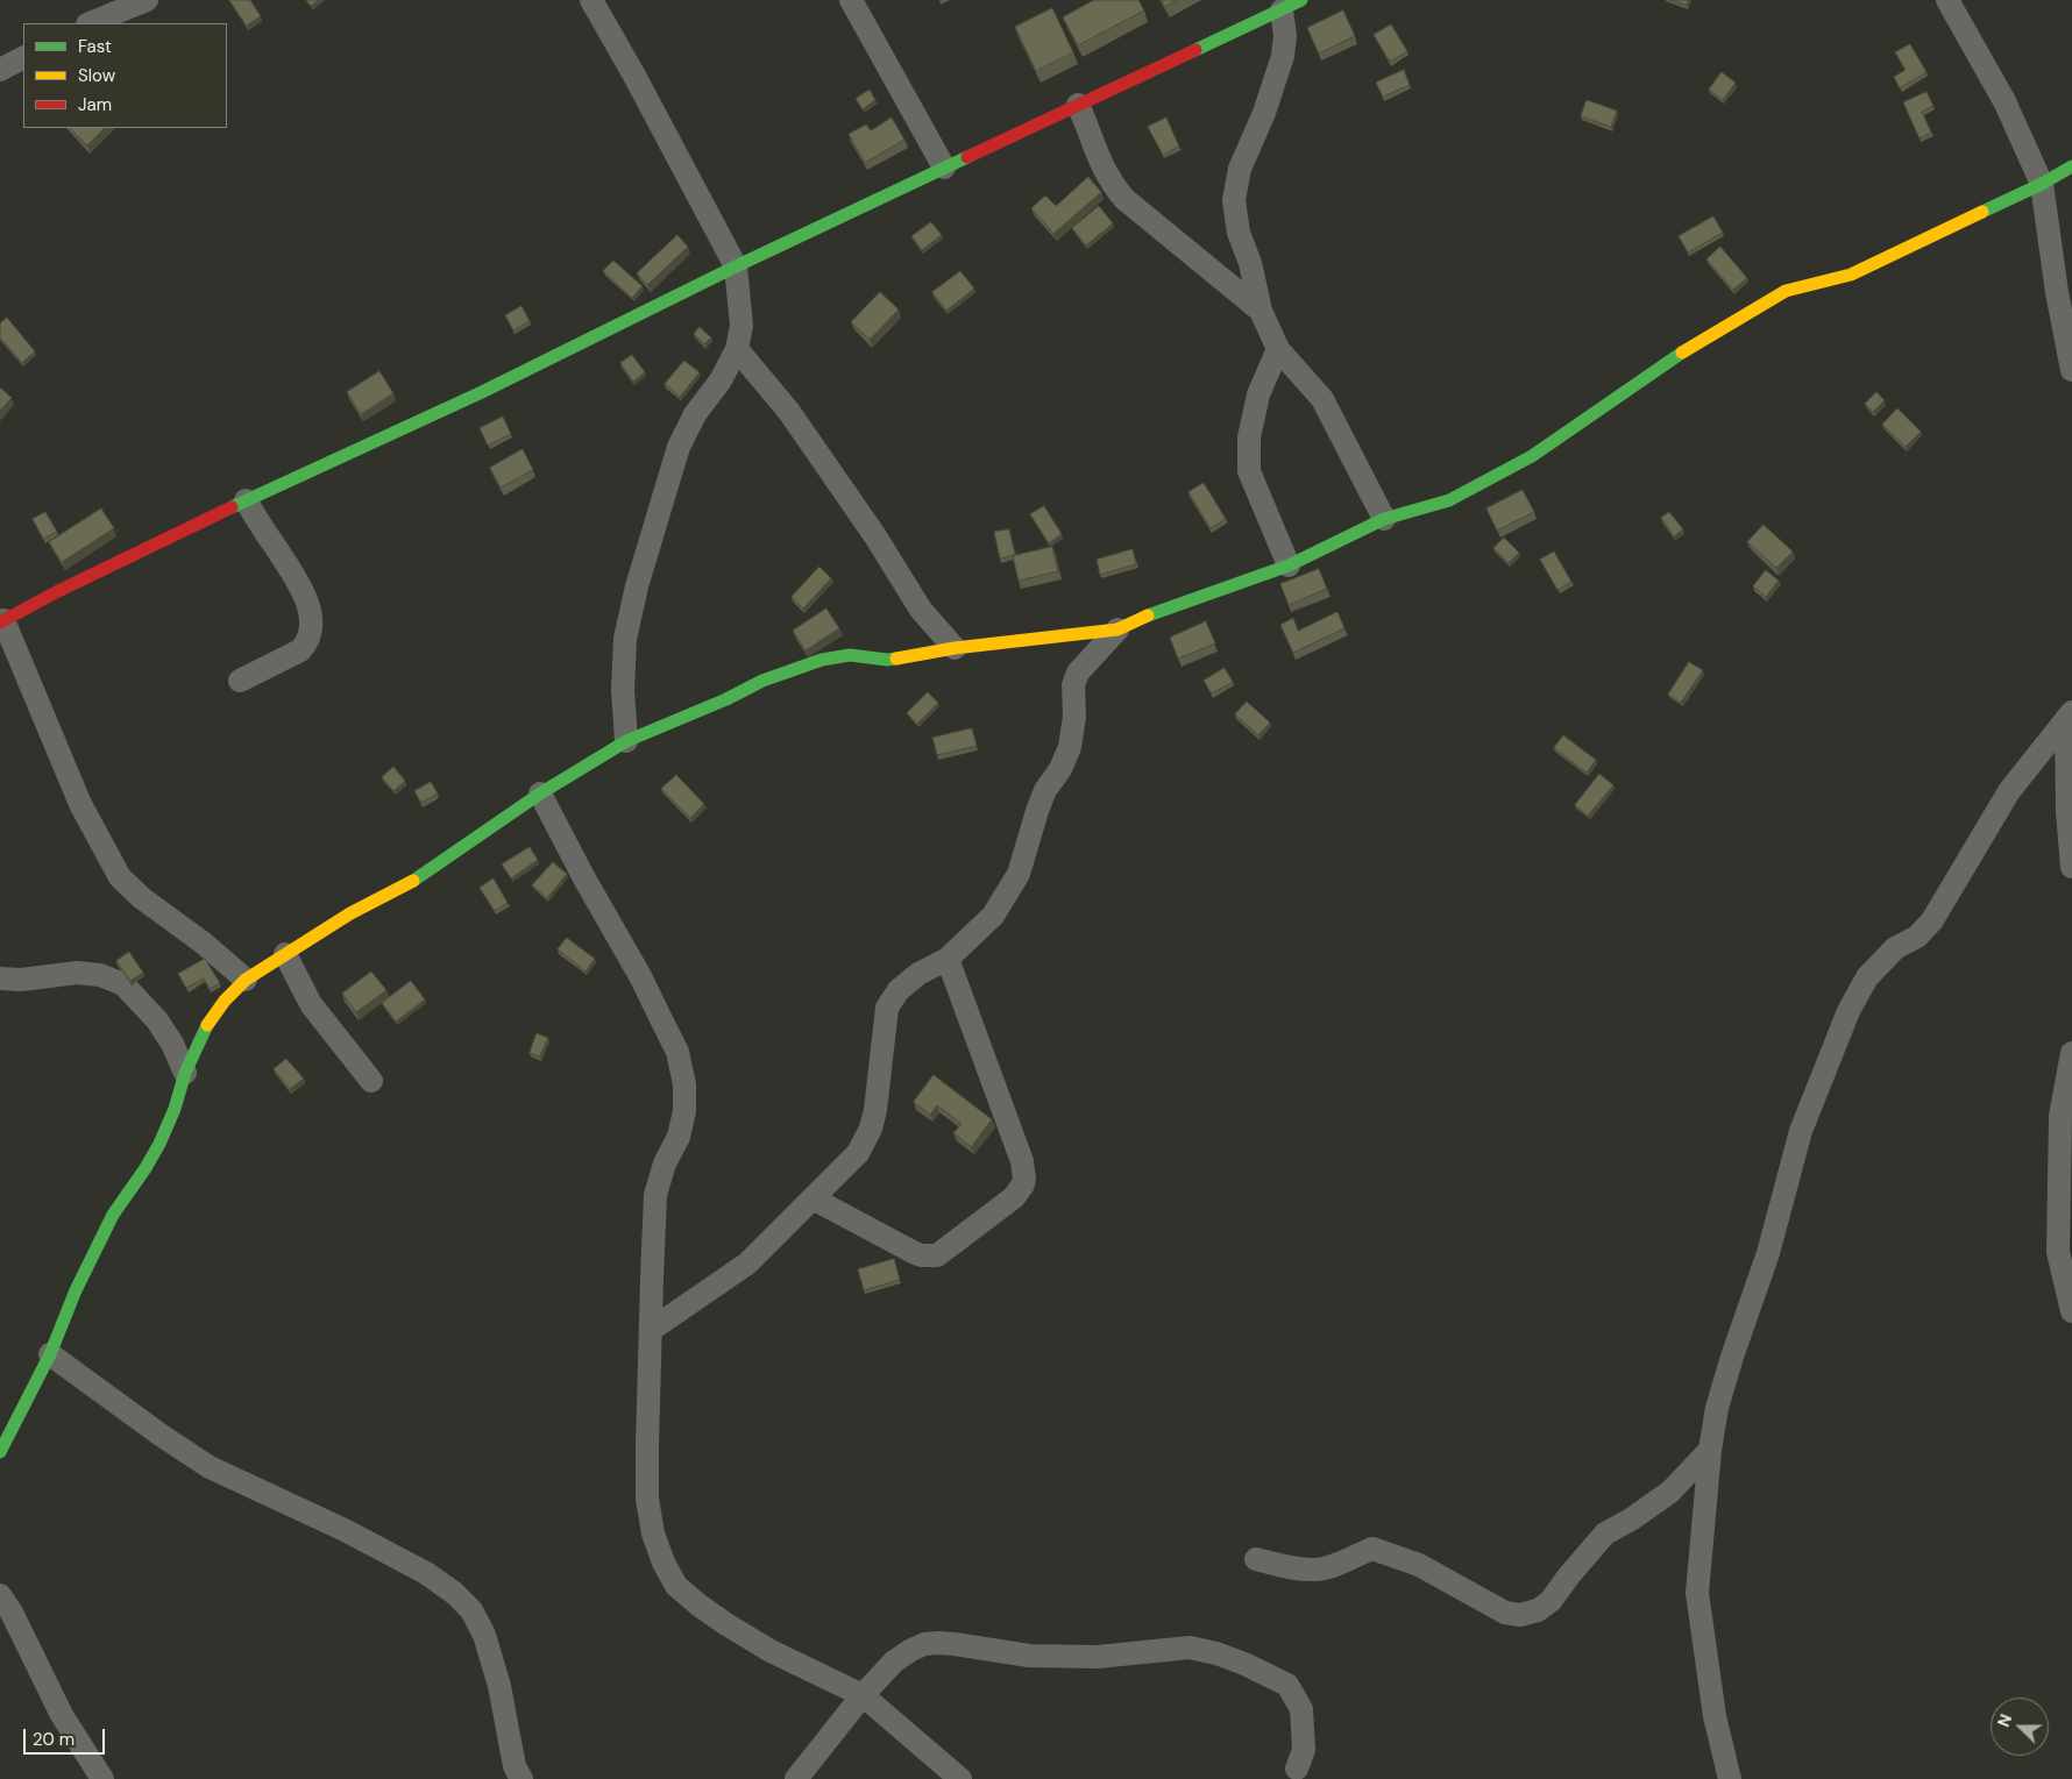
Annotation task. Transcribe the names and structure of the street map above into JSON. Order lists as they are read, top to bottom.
{
  "legend": ["Fast", "Slow", "Jam"],
  "scale_bar": "20 m",
  "north": "left"
}
